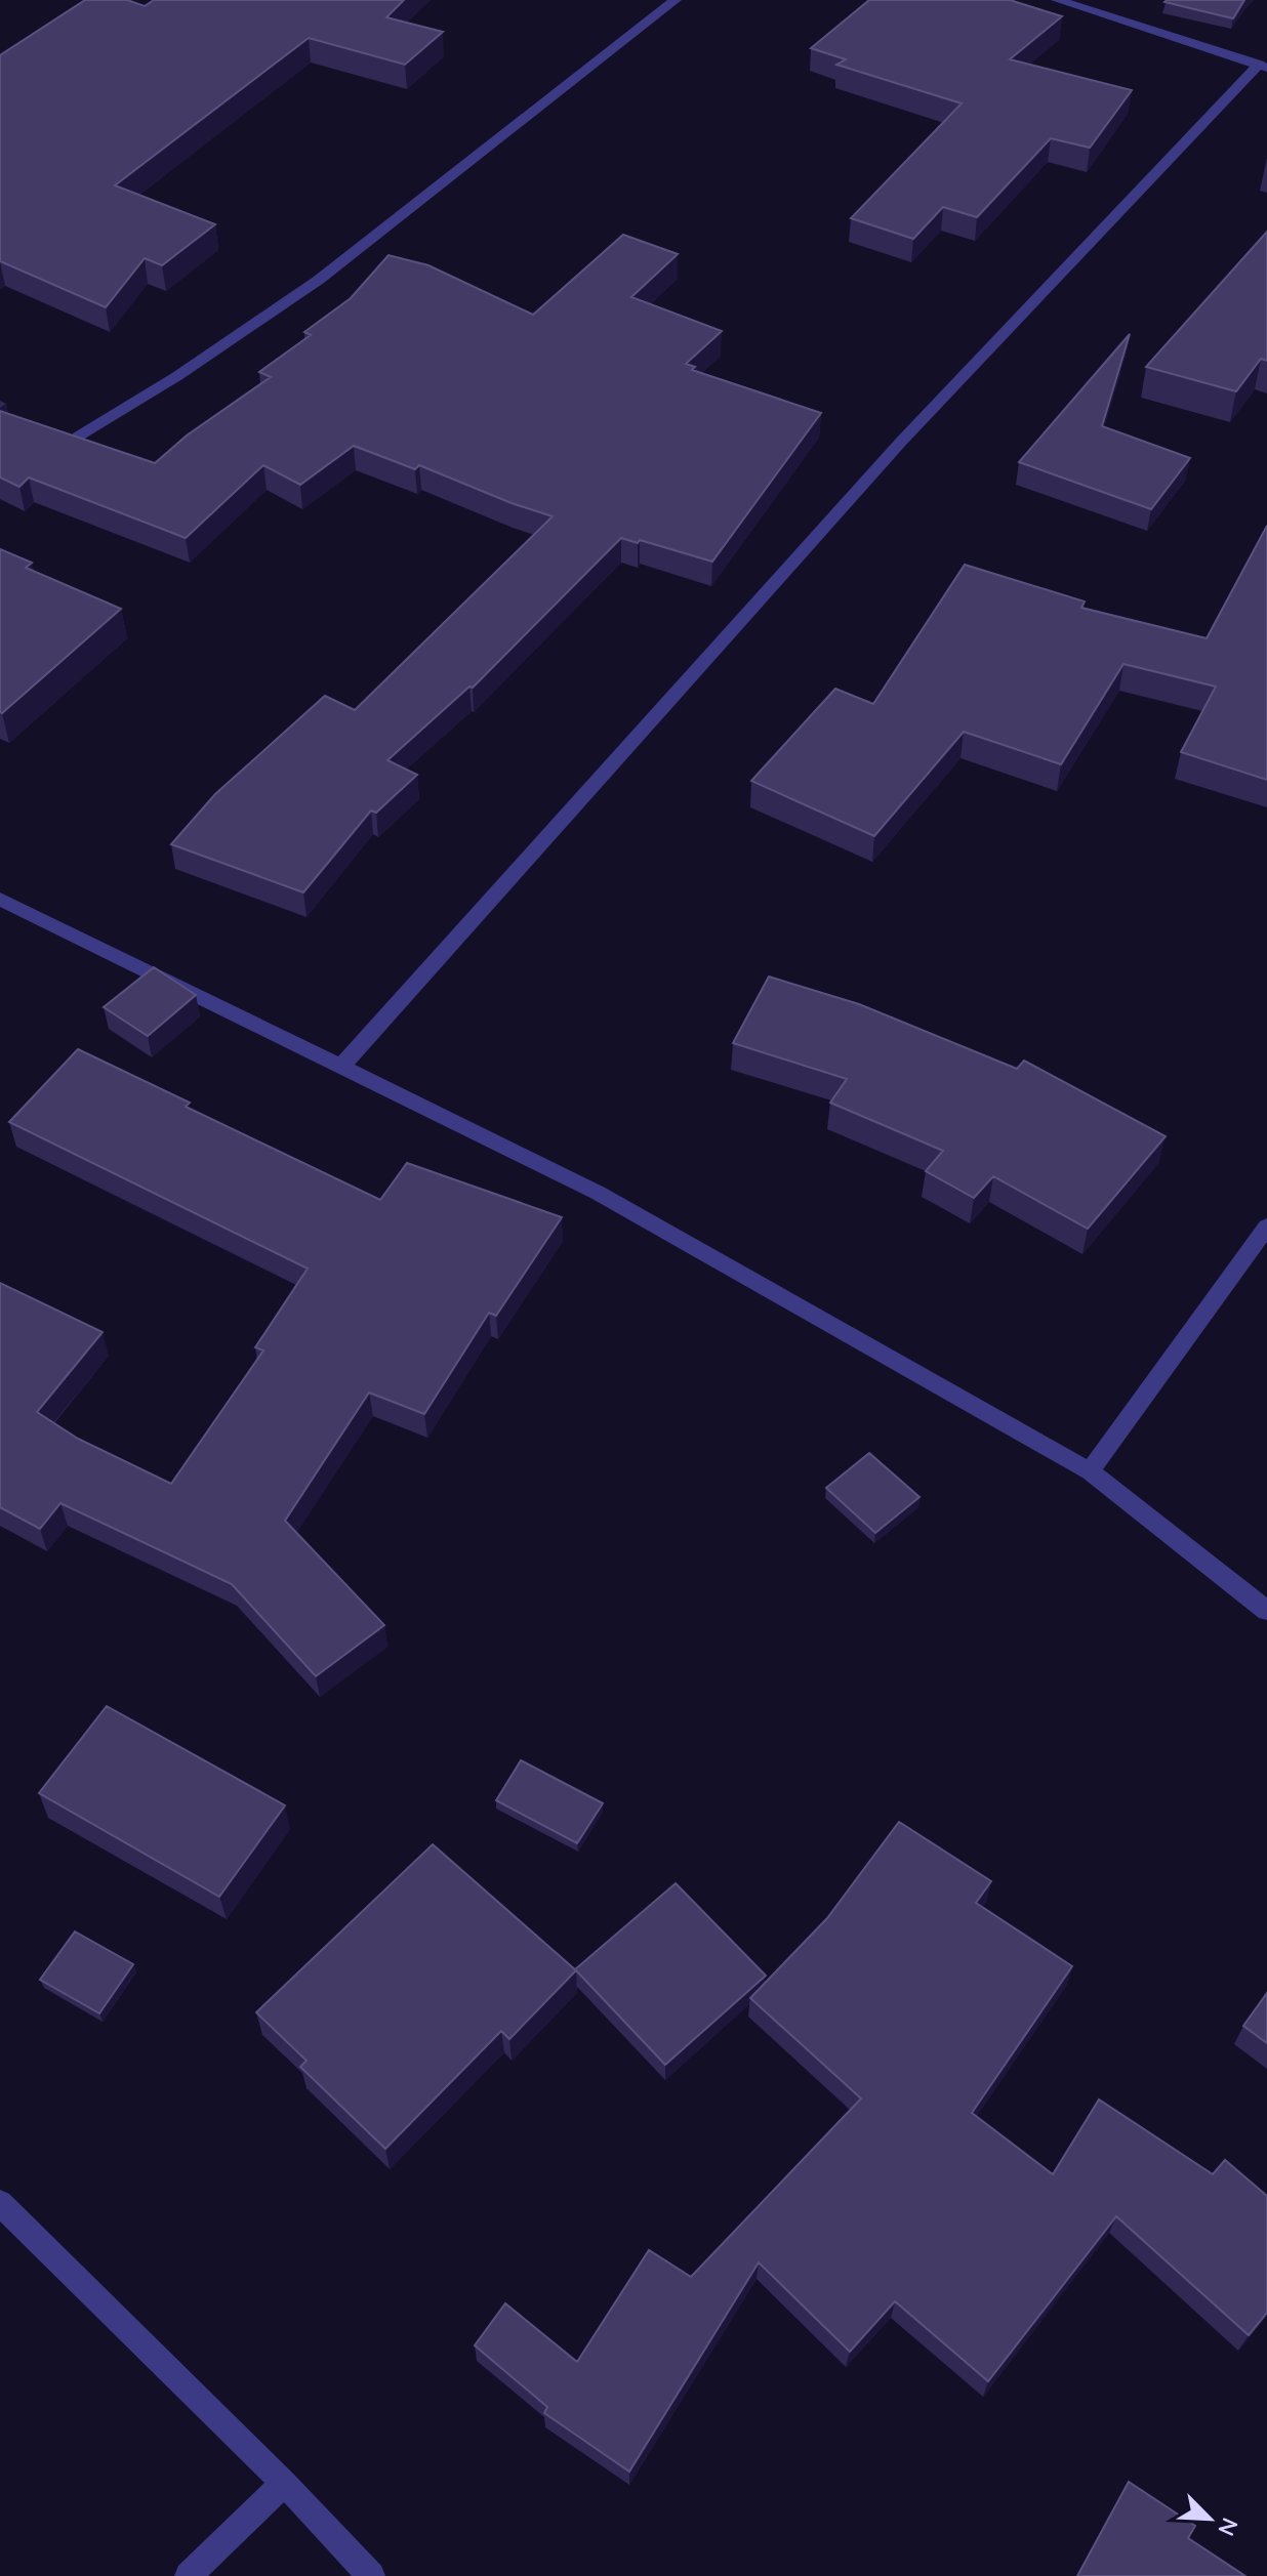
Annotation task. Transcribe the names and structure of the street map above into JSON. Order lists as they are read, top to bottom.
{
  "north": "bottom right"
}
